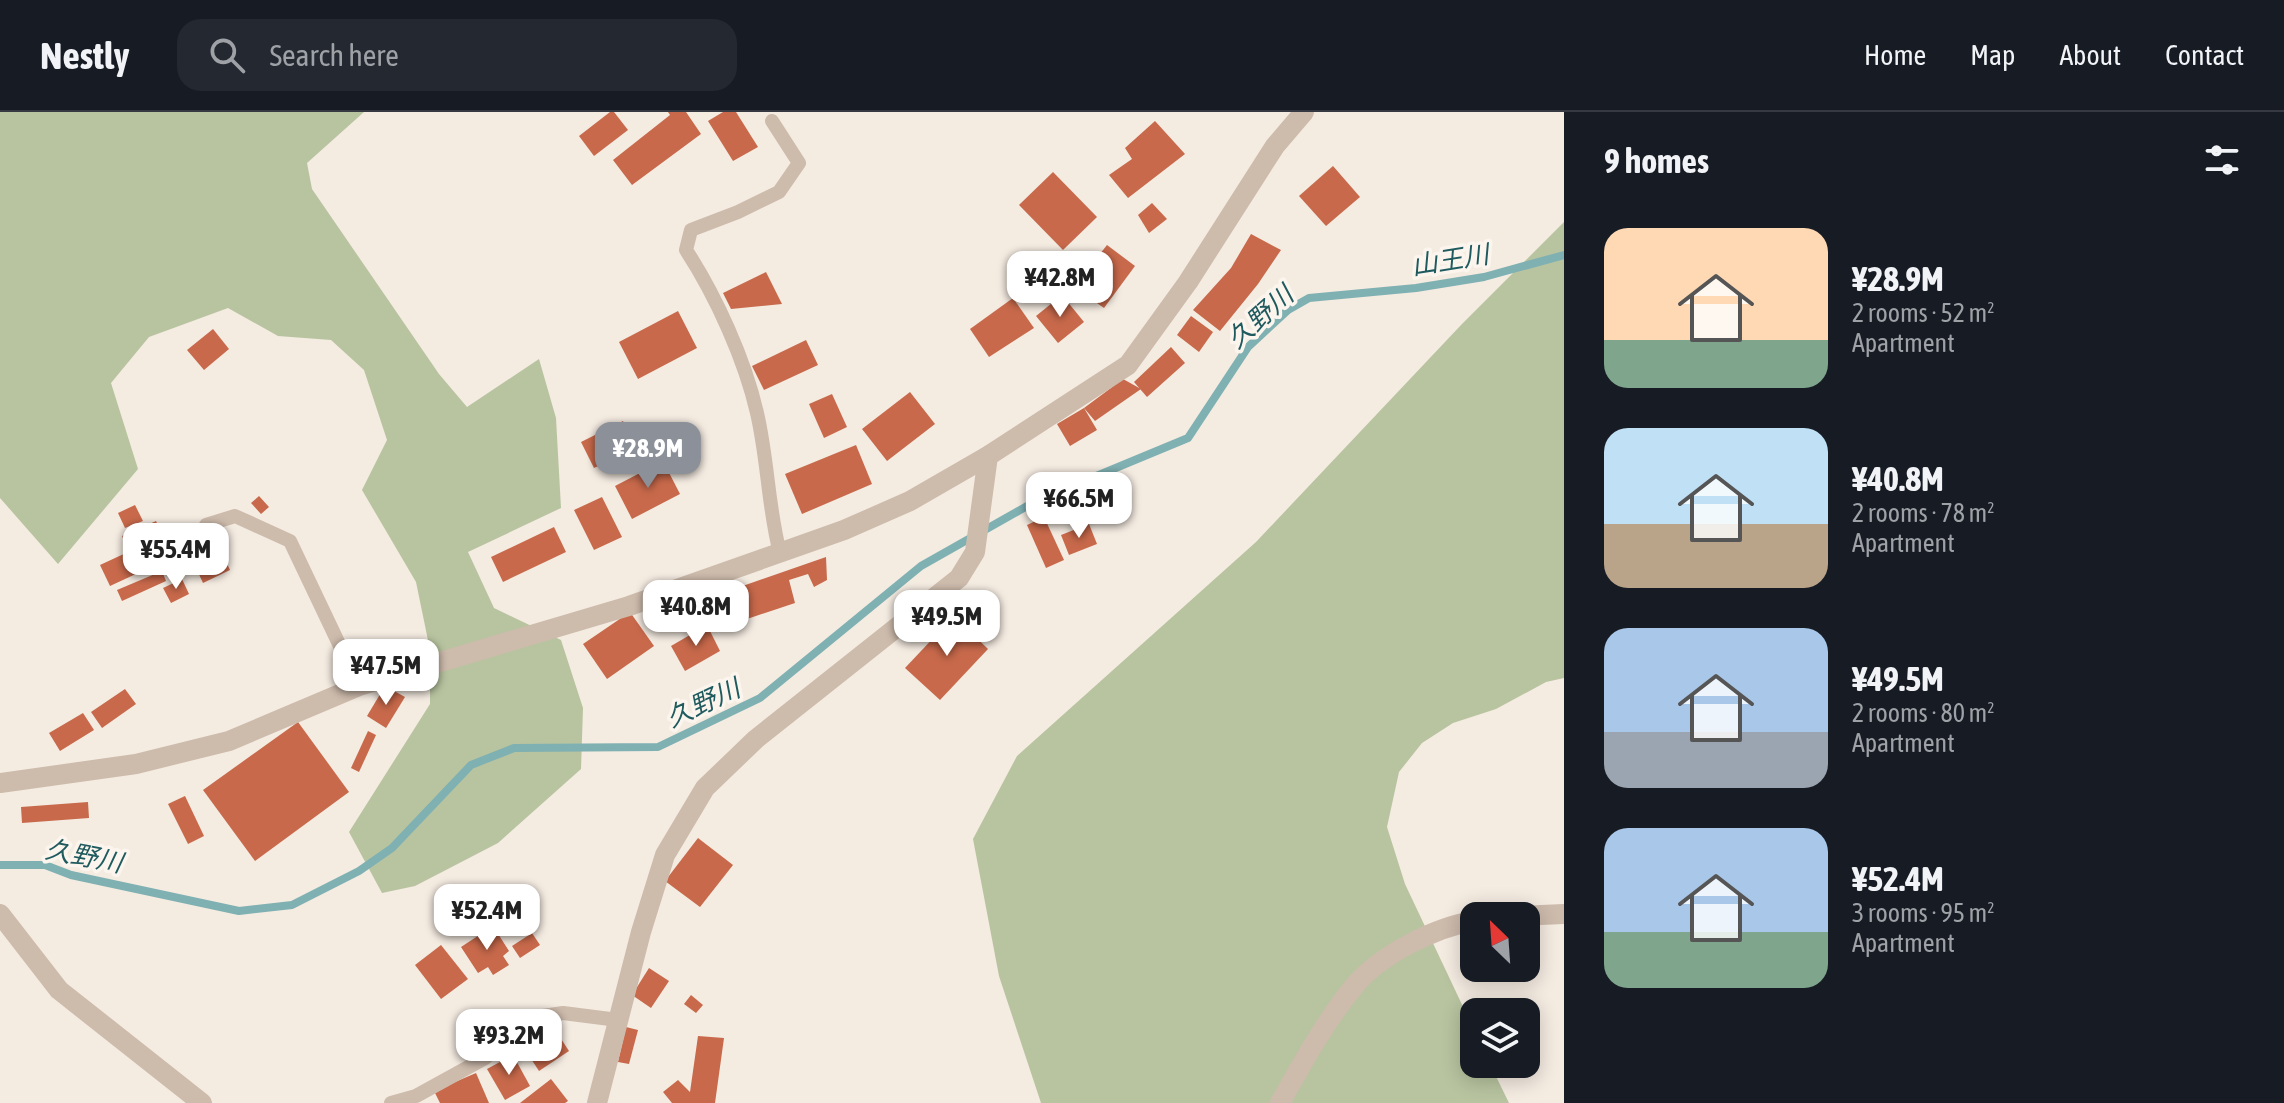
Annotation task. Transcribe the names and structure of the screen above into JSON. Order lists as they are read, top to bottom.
{
  "water": ["山王川", "久野川"],
  "north": "top left",
  "page": {
    "header": "Nestly",
    "search": "Search here",
    "nav": [
      "Home",
      "Map",
      "About",
      "Contact"
    ],
    "heading": "9 homes",
    "list": [
      {
        "name": "¥28.9M",
        "note": "2 rooms · 52 m² · Apartment"
      },
      {
        "name": "¥40.8M",
        "note": "2 rooms · 78 m² · Apartment"
      },
      {
        "name": "¥49.5M",
        "note": "2 rooms · 80 m² · Apartment"
      },
      {
        "name": "¥52.4M",
        "note": "3 rooms · 95 m² · Apartment"
      }
    ],
    "price": [
      "¥42.8M",
      "¥28.9M",
      "¥66.5M",
      "¥55.4M",
      "¥40.8M",
      "¥49.5M",
      "¥47.5M",
      "¥52.4M",
      "¥93.2M"
    ]
  }
}
